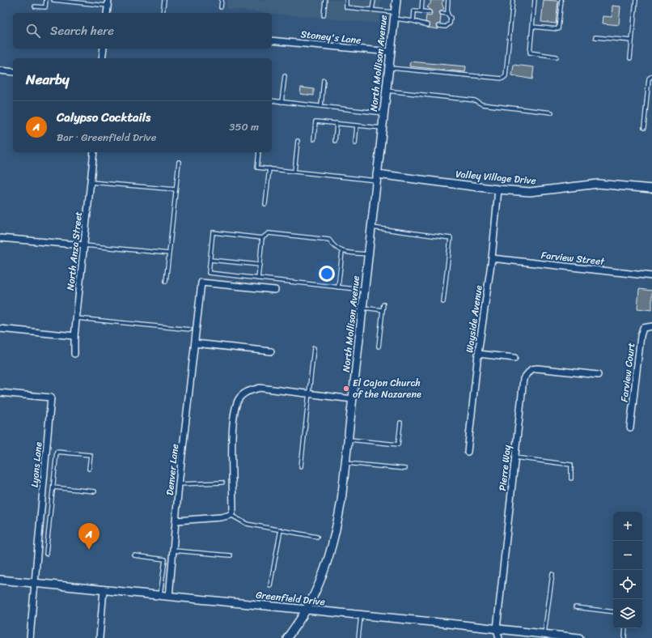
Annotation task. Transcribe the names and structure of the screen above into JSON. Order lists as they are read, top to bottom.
{
  "streets": {
    "main road": ["North Mollison Avenue", "Valley Village Drive", "Greenfield Drive"],
    "street": [
      "Stoney's Lane",
      "North Anza Street",
      "Farview Street",
      "Wayside Avenue",
      "Farview Court",
      "Lyons Lane",
      "Pierre Way",
      "Denver Lane"
    ]
  },
  "crossings": [
    ["Stoney's Lane", "North Mollison Avenue"],
    ["North Mollison Avenue", "Valley Village Drive"],
    ["North Mollison Avenue", "Greenfield Drive"],
    ["Valley Village Drive", "Wayside Avenue"],
    ["Farview Street", "Wayside Avenue"],
    ["Lyons Lane", "Greenfield Drive"],
    ["Pierre Way", "Greenfield Drive"],
    ["Denver Lane", "Greenfield Drive"]
  ],
  "places": ["El Cajon Church of the Nazarene"],
  "page": {
    "search": "Search here",
    "heading": "Nearby",
    "list": [
      {
        "mark": "A",
        "name": "Calypso Cocktails",
        "note": "Bar · Greenfield Drive",
        "value": "350 m"
      }
    ],
    "map_buttons": ["+", "−"],
    "pins": "A"
  }
}
